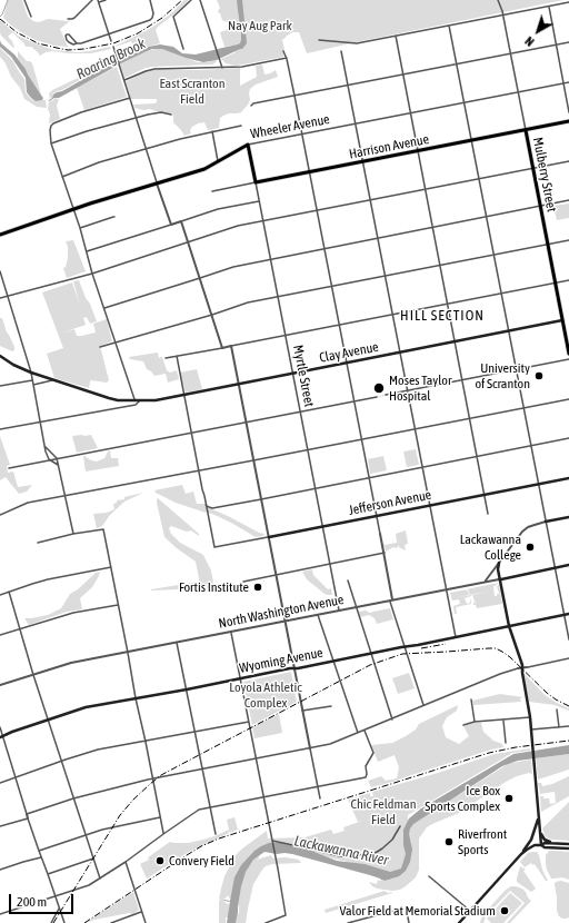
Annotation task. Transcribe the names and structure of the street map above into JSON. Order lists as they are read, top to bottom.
{
  "streets": {
    "main road": [
      "Wheeler Avenue",
      "Harrison Avenue",
      "Mulberry Street",
      "Clay Avenue",
      "Myrtle Street",
      "Jefferson Avenue",
      "North Washington Avenue",
      "Wyoming Avenue"
    ]
  },
  "crossings": [
    ["Wheeler Avenue", "Mulberry Street"],
    ["Wheeler Avenue", "Myrtle Street"],
    ["Harrison Avenue", "Mulberry Street"],
    ["Harrison Avenue", "Myrtle Street"],
    ["Mulberry Street", "Clay Avenue"],
    ["Clay Avenue", "Myrtle Street"],
    ["Myrtle Street", "Jefferson Avenue"],
    ["Myrtle Street", "North Washington Avenue"]
  ],
  "districts": ["HILL SECTION"],
  "water": ["Roaring Brook", "Lackawanna River"],
  "parks": [
    "Nay Aug Park",
    "East Scranton Field",
    "Loyola Athletic Complex",
    "Chic Feldman Field"
  ],
  "places": [
    "University of Scranton",
    "Moses Taylor Hospital",
    "Lackawanna College",
    "Fortis Institute",
    "Ice Box Sports Complex",
    "Riverfront Sports",
    "Convery Field",
    "Valor Field at Memorial Stadium"
  ],
  "scale_bar": "200 m",
  "north": "bottom left"
}
